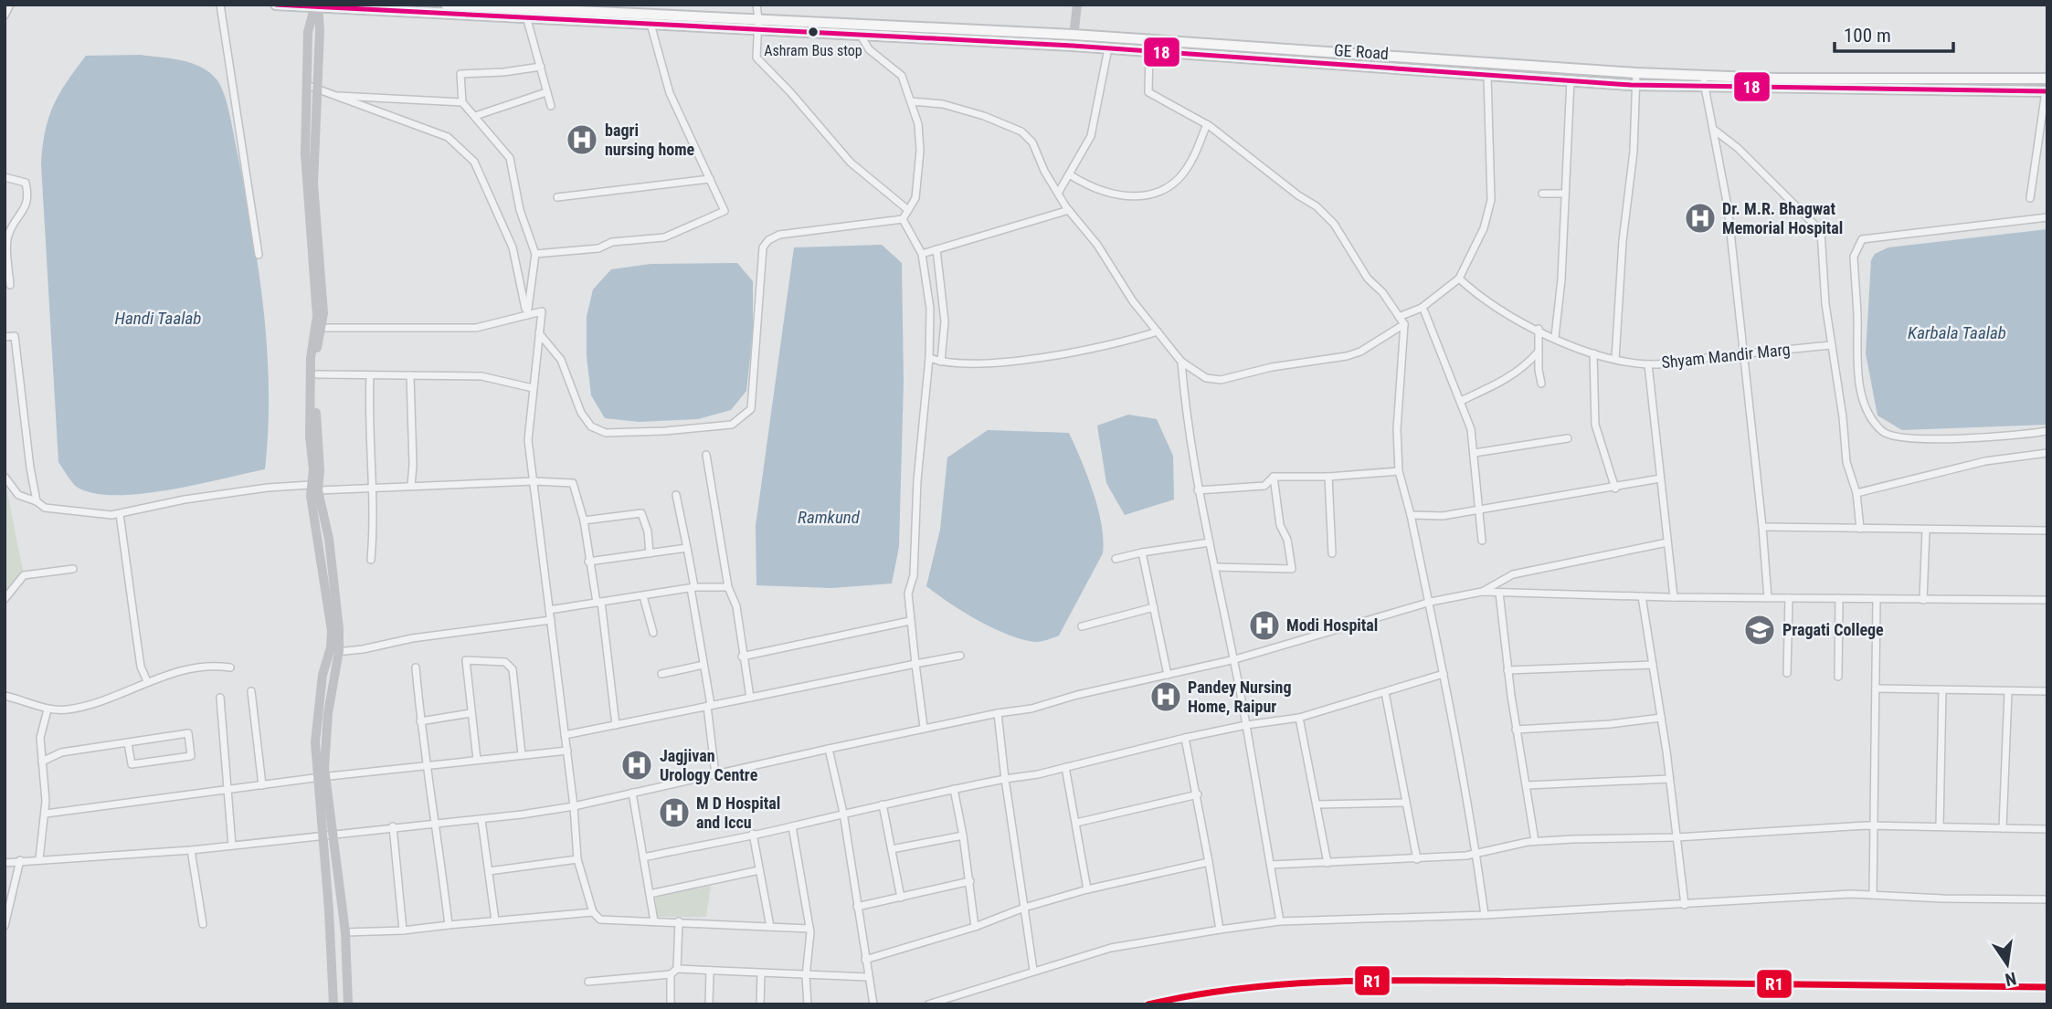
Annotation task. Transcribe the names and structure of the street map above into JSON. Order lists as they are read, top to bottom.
{
  "streets": {
    "main road": ["GE Road"],
    "street": ["Shyam Mandir Marg"]
  },
  "water": ["Handi Taalab", "Karbala Taalab", "Ramkund"],
  "places": {
    "other": ["Ashram Bus stop"],
    "hospital": [
      "bagri nursing home",
      "Dr. M.R. Bhagwat Memorial Hospital",
      "Modi Hospital",
      "Pandey Nursing Home, Raipur",
      "Jagjivan Urology Centre",
      "M D Hospital and Iccu"
    ],
    "school or university": ["Pragati College"]
  },
  "lines": ["transit line 18", "transit line R1"],
  "scale_bar": "100 m",
  "north": "bottom"
}
